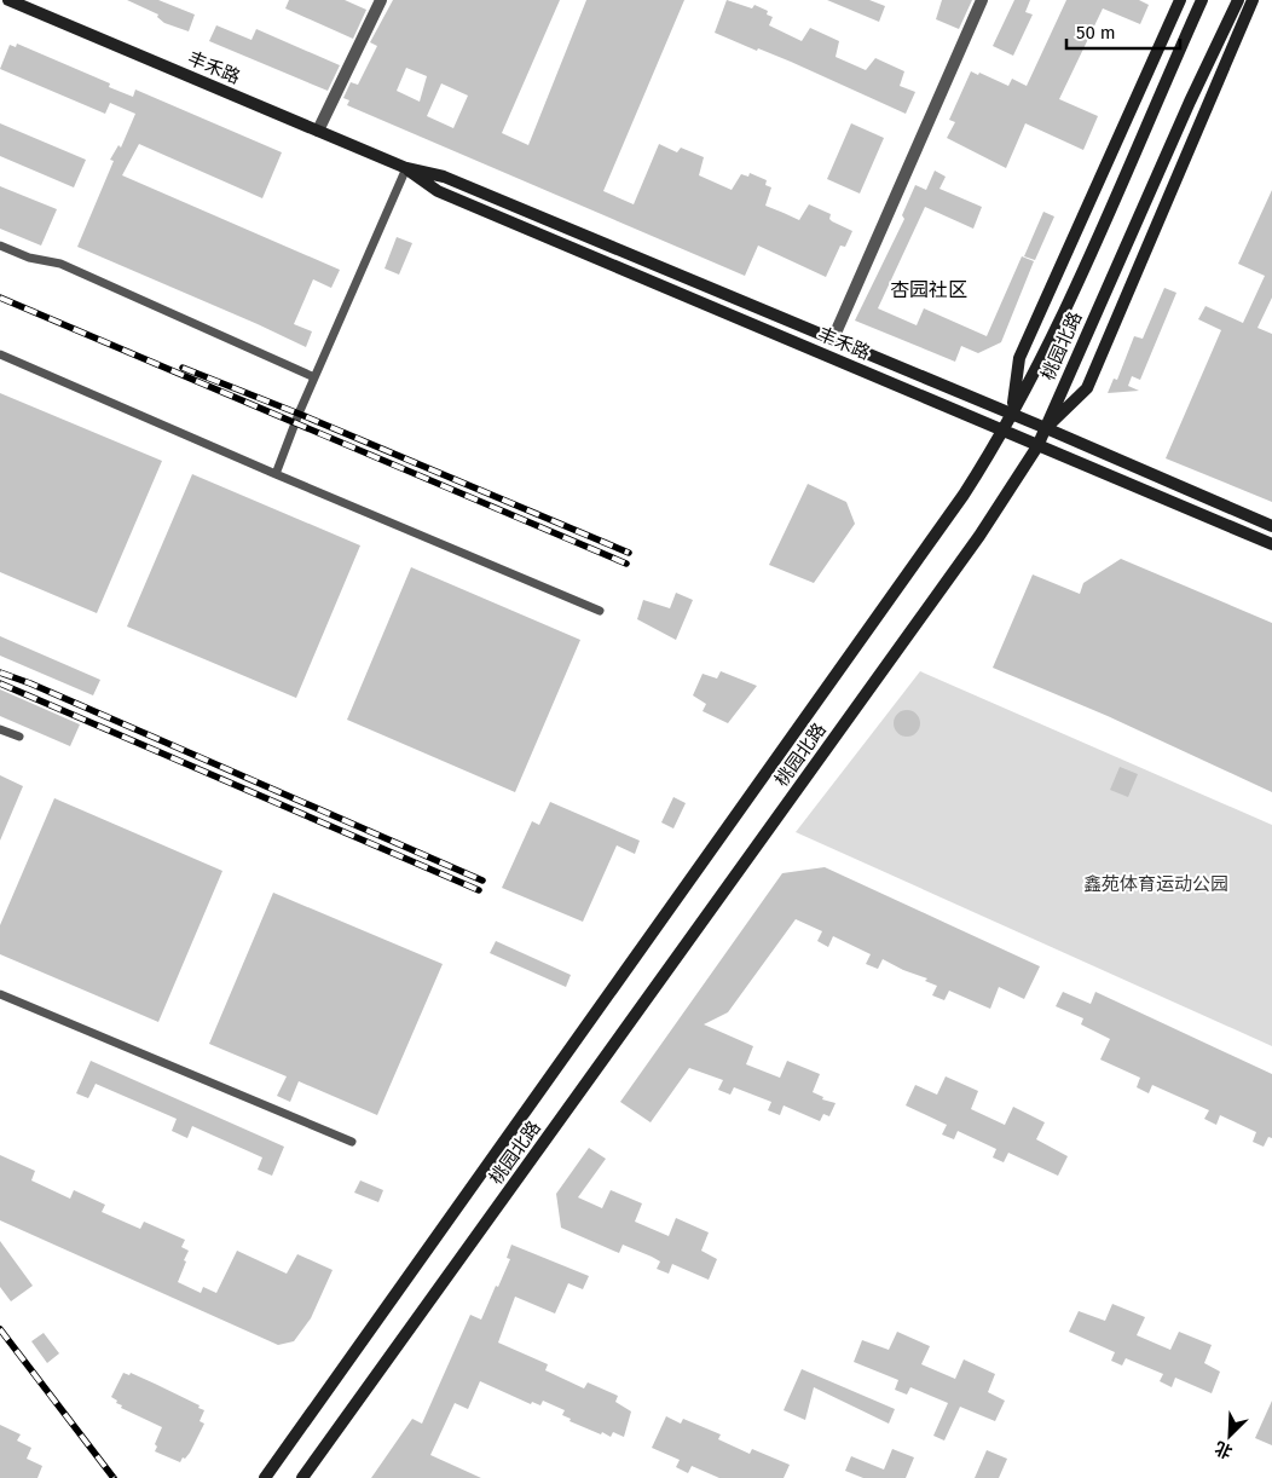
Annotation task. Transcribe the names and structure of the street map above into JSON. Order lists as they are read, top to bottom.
{
  "streets": {
    "main road": ["丰禾路", "桃园北路"]
  },
  "crossings": [
    ["丰禾路", "桃园北路"]
  ],
  "districts": ["杏园社区"],
  "parks": ["鑫苑体育运动公园"],
  "scale_bar": "50 m",
  "north": "bottom left"
}
